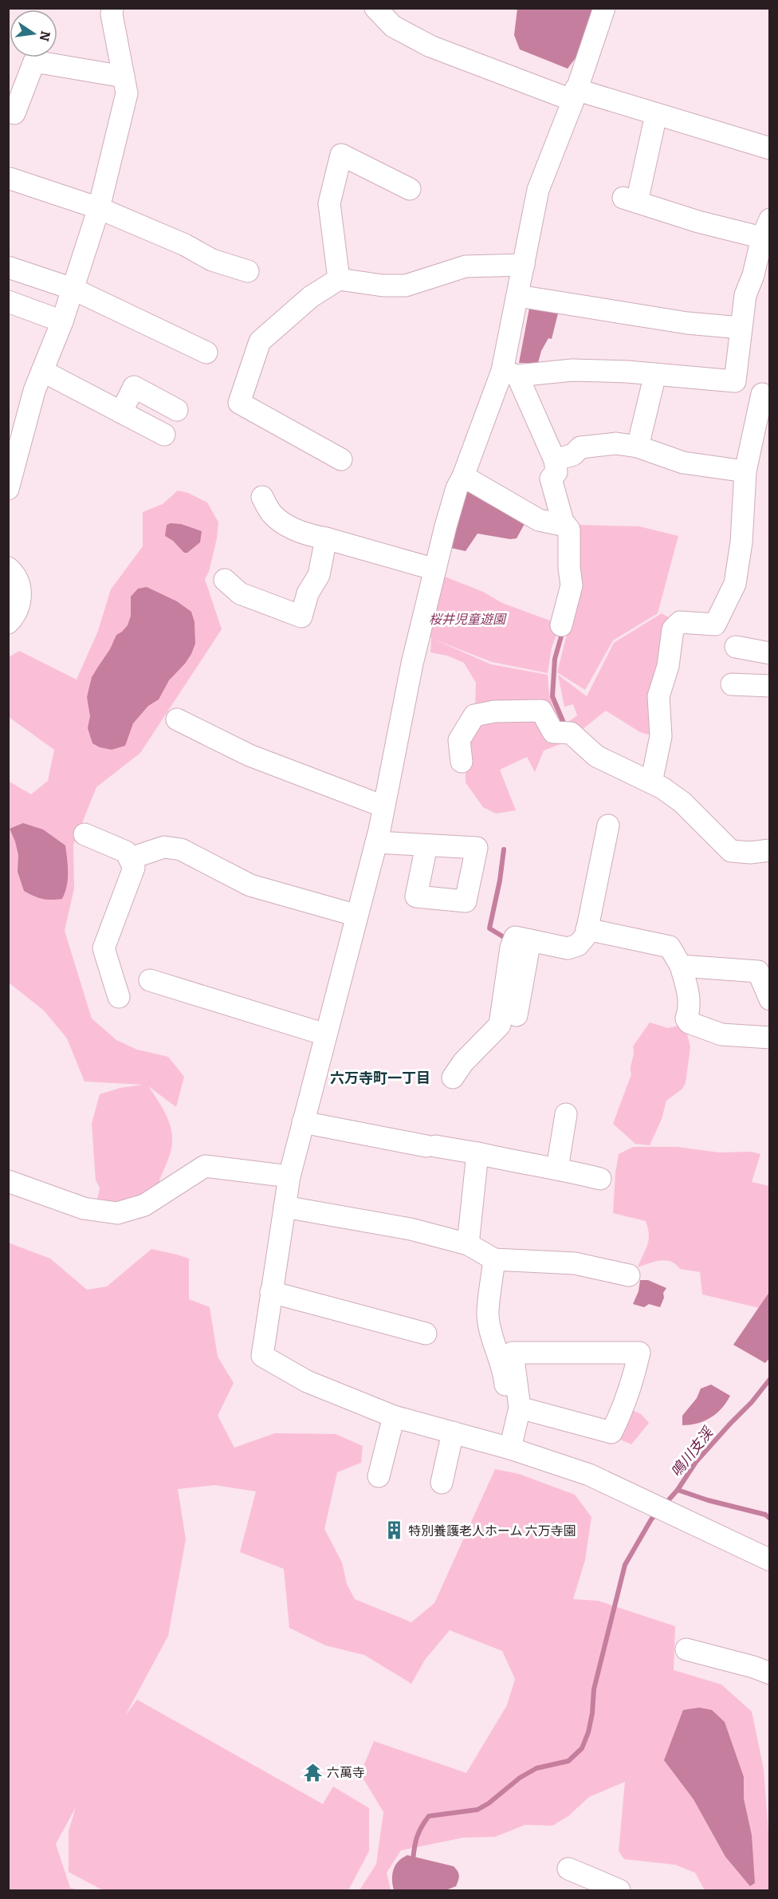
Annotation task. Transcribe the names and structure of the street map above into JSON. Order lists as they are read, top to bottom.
{
  "districts": ["六万寺町一丁目"],
  "water": ["鳴川支渓"],
  "parks": ["桜井児童遊園"],
  "places": {
    "building": ["特別養護老人ホーム 六万寺園"],
    "temple": ["六萬寺"]
  },
  "north": "right"
}
